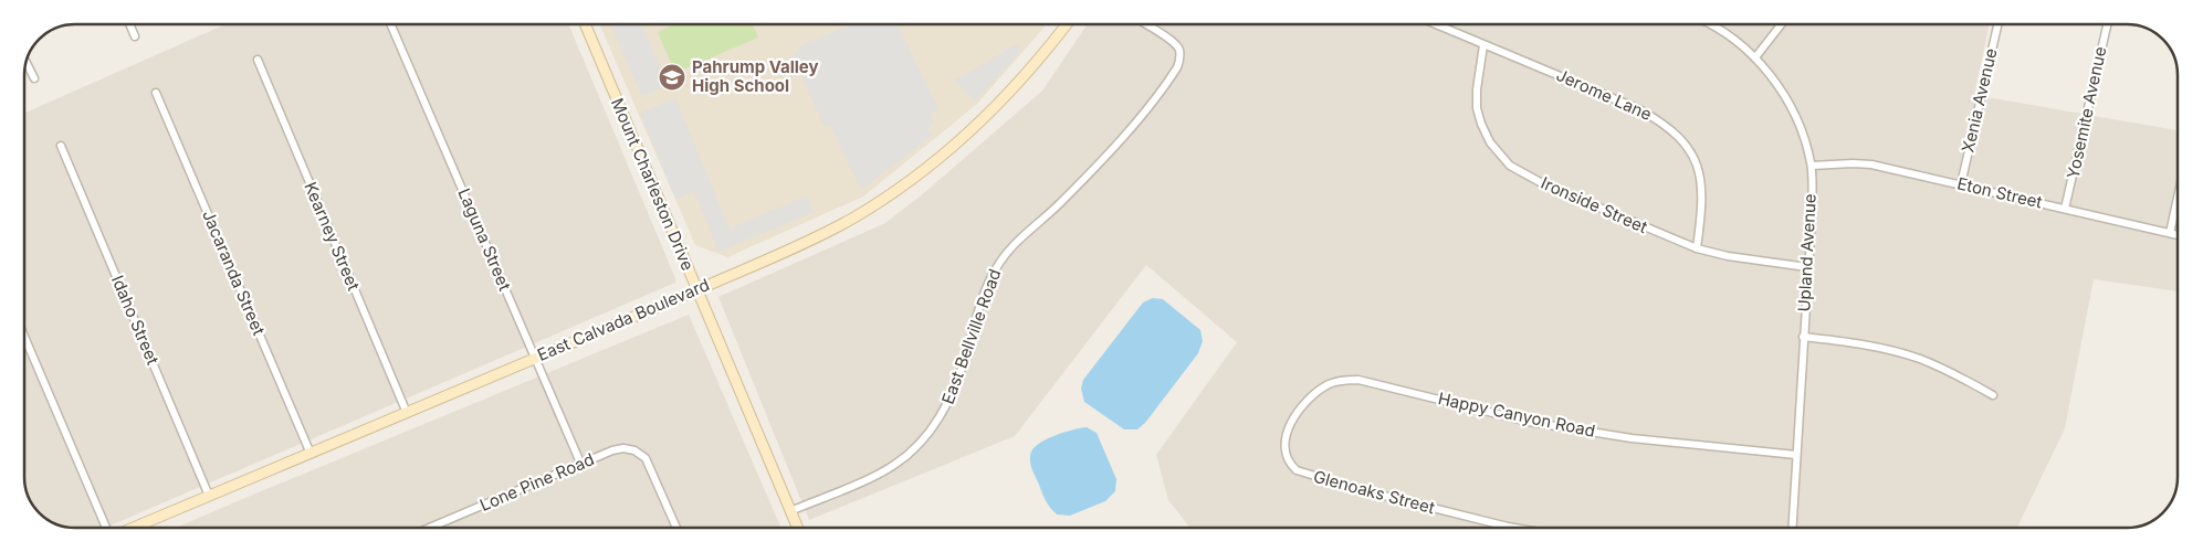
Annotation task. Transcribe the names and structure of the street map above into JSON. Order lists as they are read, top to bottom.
{
  "streets": {
    "main road": ["Mount Charleston Drive", "East Calvada Boulevard"],
    "street": [
      "Jerome Lane",
      "Xenia Avenue",
      "Yosemite Avenue",
      "Eton Street",
      "Ironside Street",
      "Kearney Street",
      "Laguna Street",
      "Upland Avenue",
      "Jacaranda Street",
      "Idaho Street",
      "East Bellville Road",
      "Happy Canyon Road",
      "Lone Pine Road",
      "Glenoaks Street"
    ]
  },
  "crossings": [
    ["Jerome Lane", "Ironside Street"],
    ["Xenia Avenue", "Eton Street"],
    ["Yosemite Avenue", "Eton Street"],
    ["Mount Charleston Drive", "East Calvada Boulevard"],
    ["Mount Charleston Drive", "East Bellville Road"],
    ["Eton Street", "Upland Avenue"],
    ["Ironside Street", "Upland Avenue"],
    ["Kearney Street", "East Calvada Boulevard"],
    ["Laguna Street", "East Calvada Boulevard"],
    ["Laguna Street", "Lone Pine Road"],
    ["Upland Avenue", "Happy Canyon Road"],
    ["Jacaranda Street", "East Calvada Boulevard"],
    ["Idaho Street", "East Calvada Boulevard"],
    ["Happy Canyon Road", "Glenoaks Street"]
  ],
  "places": {
    "school or university": ["Pahrump Valley High School"]
  }
}
